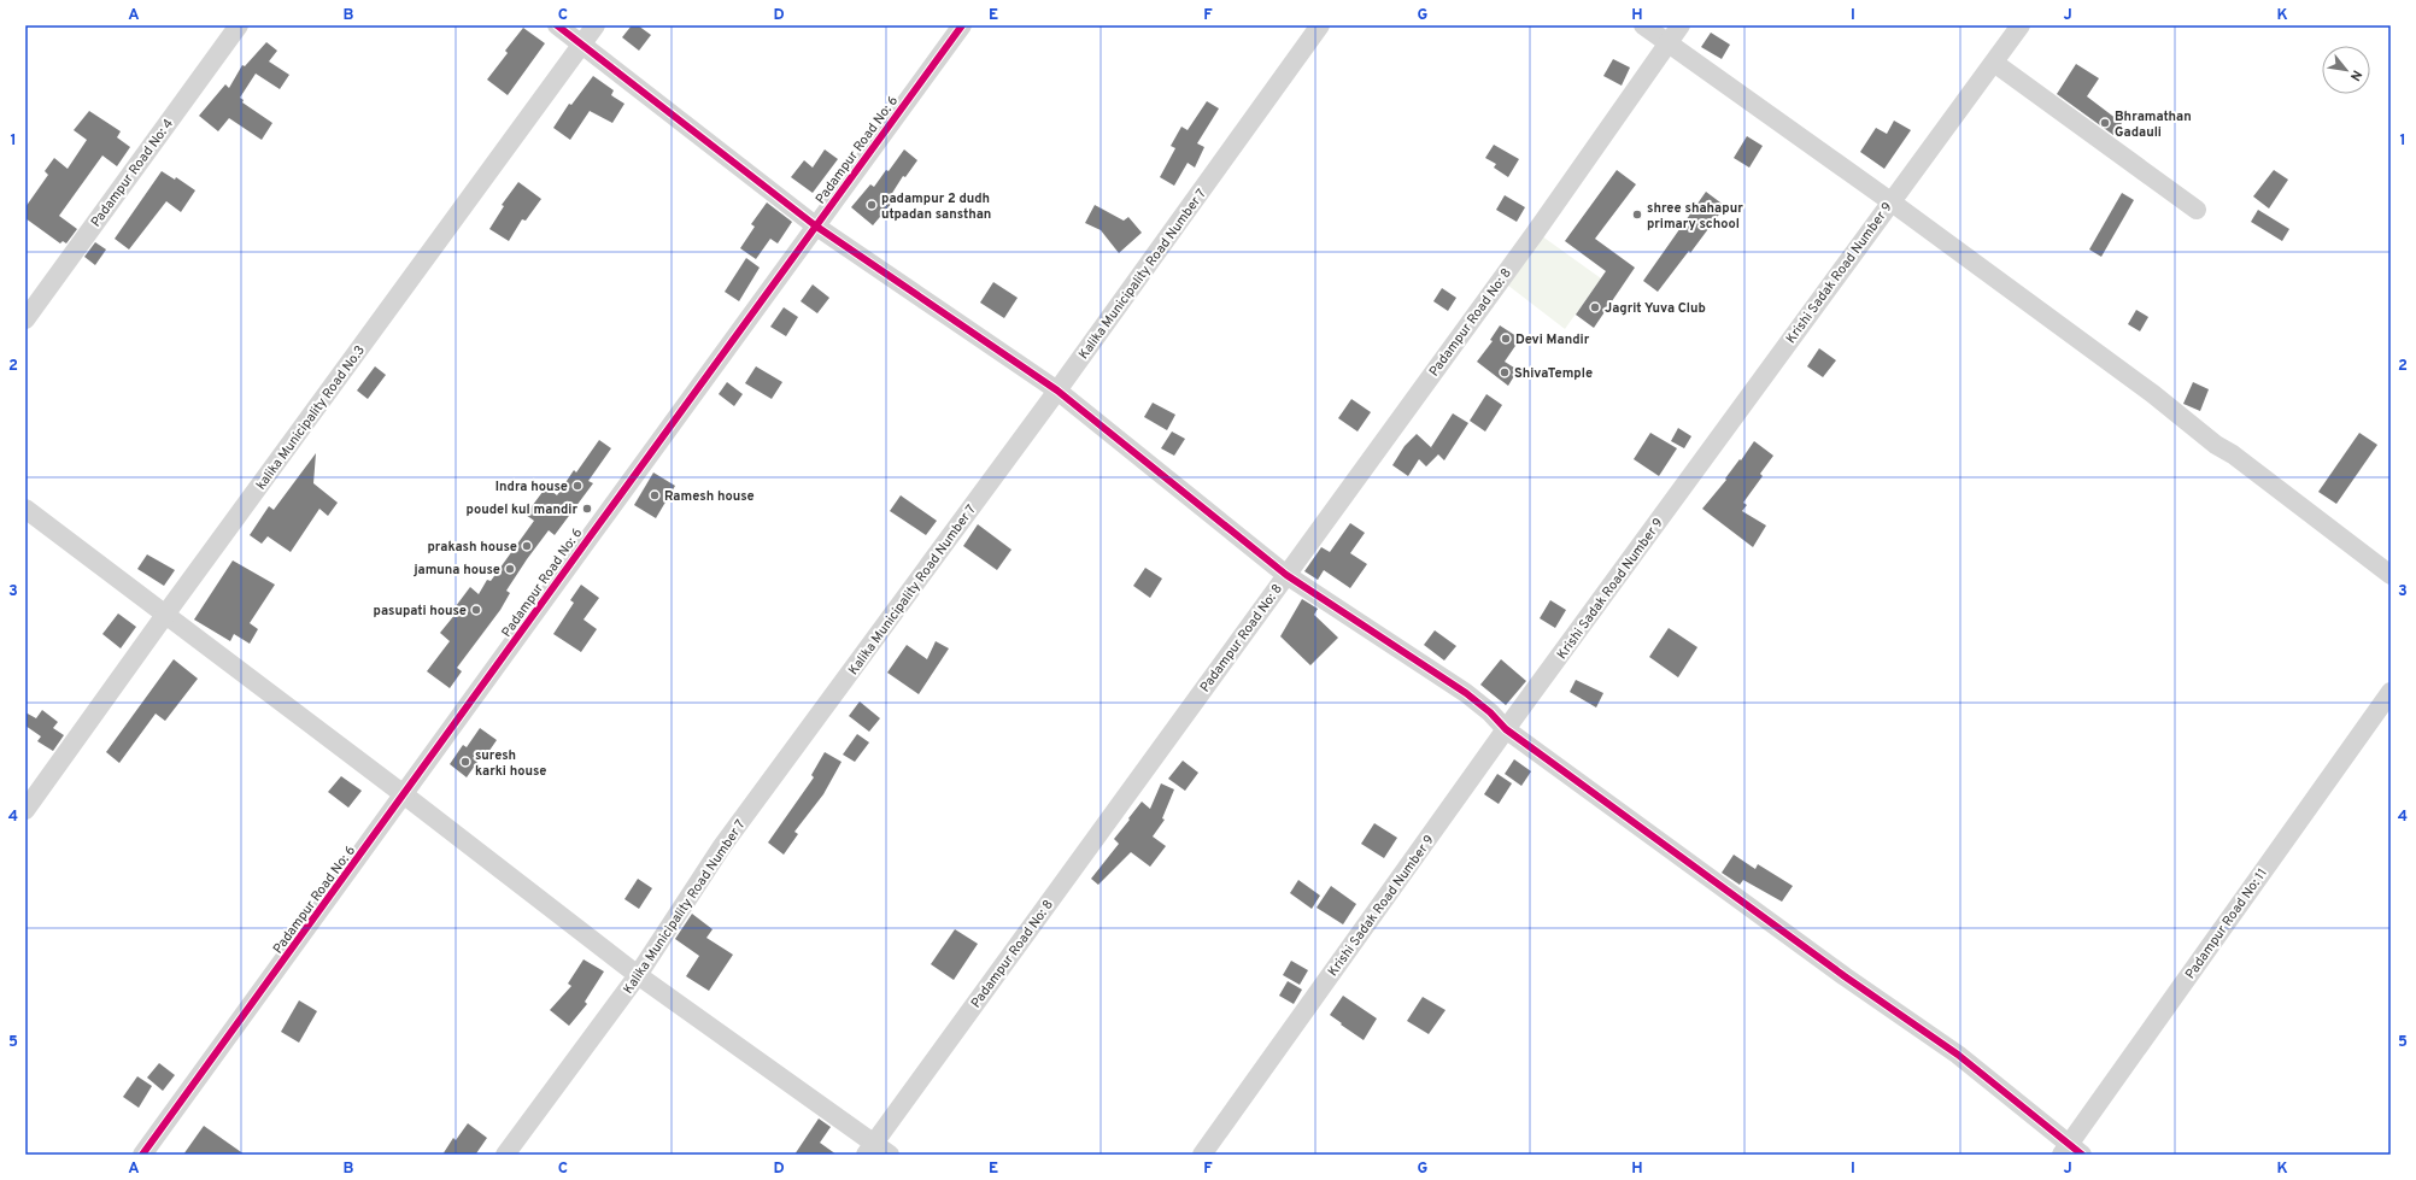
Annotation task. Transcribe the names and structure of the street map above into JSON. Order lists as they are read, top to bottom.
{
  "streets": {
    "street": [
      "Padampur Road No: 6",
      "Padampur Road No: 4",
      "Krishi Sadak Road Number 9",
      "Kalika Municipality Road Number 7",
      "Padampur Road No: 8",
      "kalika Municipality Road No.3",
      "Padampur Road No: 11"
    ]
  },
  "places": [
    "Bhramathan Gadauli",
    "padampur 2 dudh utpadan sansthan",
    "shree shahapur primary school",
    "Jagrit Yuva Club",
    "Devi Mandir",
    "ShivaTemple",
    "Indra house",
    "Ramesh house",
    "poudel kul mandir",
    "prakash house",
    "jamuna house",
    "pasupati house",
    "suresh karki house"
  ],
  "north": "bottom right",
  "grid": {
    "columns": [
      "A",
      "B",
      "C",
      "D",
      "E",
      "F",
      "G",
      "H",
      "I",
      "J",
      "K"
    ],
    "rows": [
      "1",
      "2",
      "3",
      "4",
      "5"
    ]
  }
}
